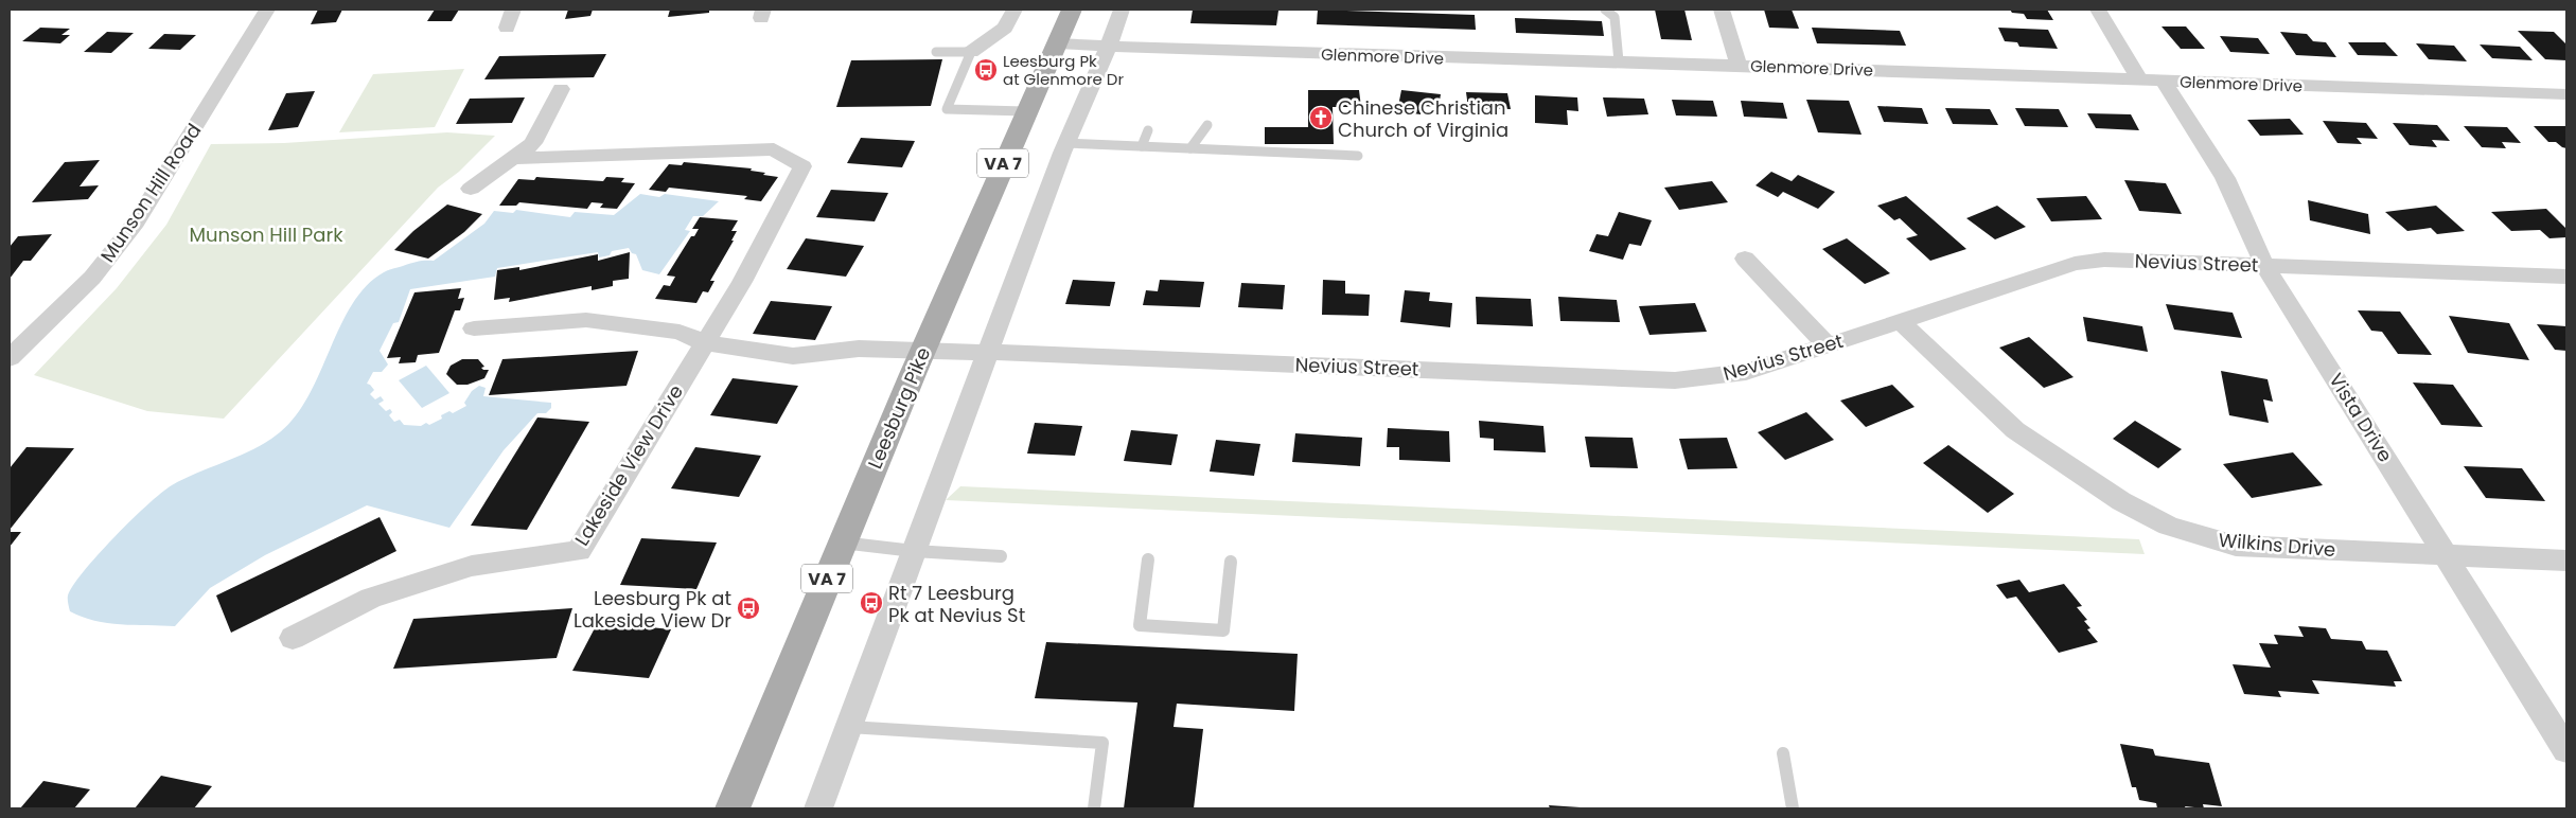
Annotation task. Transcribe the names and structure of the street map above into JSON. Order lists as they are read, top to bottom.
{
  "streets": {
    "main road": ["VA 7", "Leesburg Pike"],
    "street": [
      "Glenmore Drive",
      "Munson Hill Road",
      "Nevius Street",
      "Vista Drive",
      "Lakeside View Drive",
      "Wilkins Drive"
    ]
  },
  "crossings": [
    ["Glenmore Drive", "Leesburg Pike"],
    ["Glenmore Drive", "Vista Drive"],
    ["Nevius Street", "Leesburg Pike"],
    ["Nevius Street", "Vista Drive"],
    ["Nevius Street", "Wilkins Drive"],
    ["Vista Drive", "Wilkins Drive"]
  ],
  "parks": ["Munson Hill Park"],
  "places": {
    "bus stop": ["Leesburg Pk at Glenmore Dr", "Rt 7 Leesburg Pk at Nevius St", "Leesburg Pk at Lakeside View Dr"],
    "church": ["Chinese Christian Church of Virginia"]
  }
}
